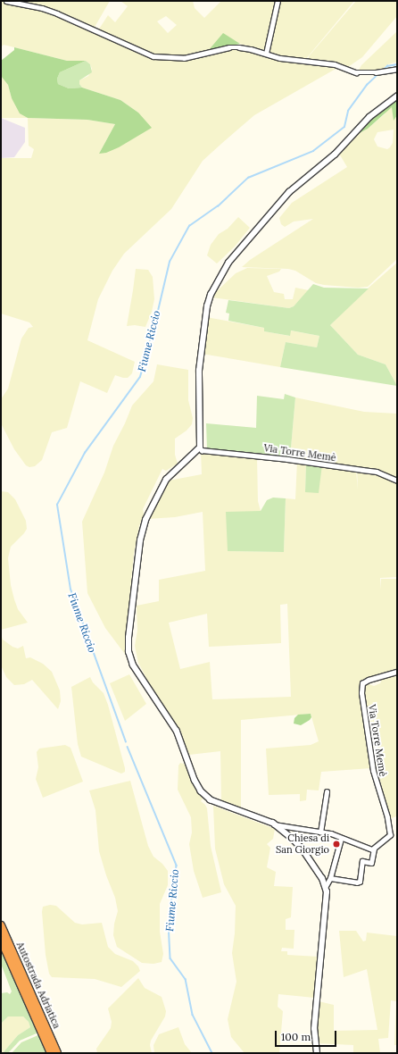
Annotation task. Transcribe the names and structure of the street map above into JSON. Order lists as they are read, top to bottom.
{
  "streets": {
    "highway": ["Autostrada Adriatica"],
    "street": ["Via Torre Memè"]
  },
  "water": ["Fiume Riccio"],
  "places": ["Chiesa di San Giorgio"],
  "scale_bar": "100 m"
}
